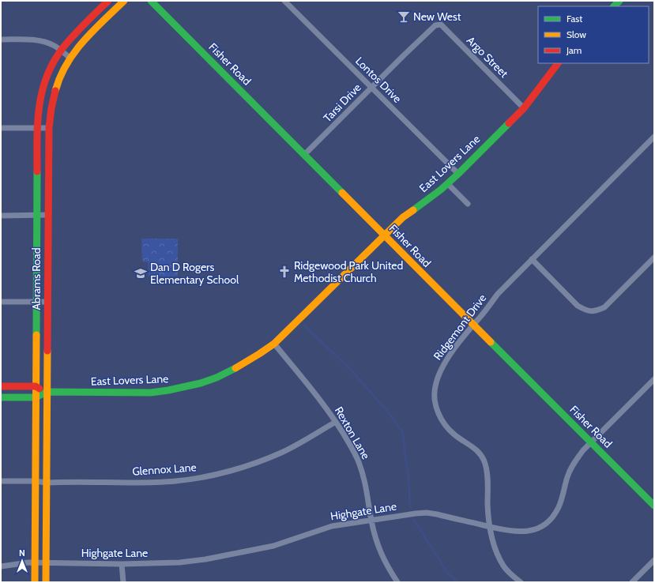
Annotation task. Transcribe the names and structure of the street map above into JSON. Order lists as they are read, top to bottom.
{
  "streets": {
    "street": [
      "Argo Street",
      "Fisher Road",
      "Lontos Drive",
      "Tarsi Drive",
      "East Lovers Lane",
      "Abrams Road",
      "Ridgemont Drive",
      "Rexton Lane",
      "Glennox Lane",
      "Highgate Lane"
    ]
  },
  "crossings": [
    ["Argo Street", "Tarsi Drive"],
    ["Argo Street", "East Lovers Lane"],
    ["Fisher Road", "Tarsi Drive"],
    ["Fisher Road", "East Lovers Lane"],
    ["Fisher Road", "Ridgemont Drive"],
    ["Fisher Road", "Highgate Lane"],
    ["Lontos Drive", "Tarsi Drive"],
    ["Lontos Drive", "East Lovers Lane"],
    ["East Lovers Lane", "Abrams Road"],
    ["East Lovers Lane", "Rexton Lane"],
    ["Abrams Road", "Glennox Lane"],
    ["Abrams Road", "Highgate Lane"],
    ["Ridgemont Drive", "Highgate Lane"],
    ["Rexton Lane", "Glennox Lane"],
    ["Rexton Lane", "Highgate Lane"]
  ],
  "places": {
    "bar": ["New West"],
    "church": ["Ridgewood Park United Methodist Church"],
    "school or university": ["Dan D Rogers Elementary School"]
  },
  "legend": ["Fast", "Slow", "Jam"],
  "north": "top"
}
